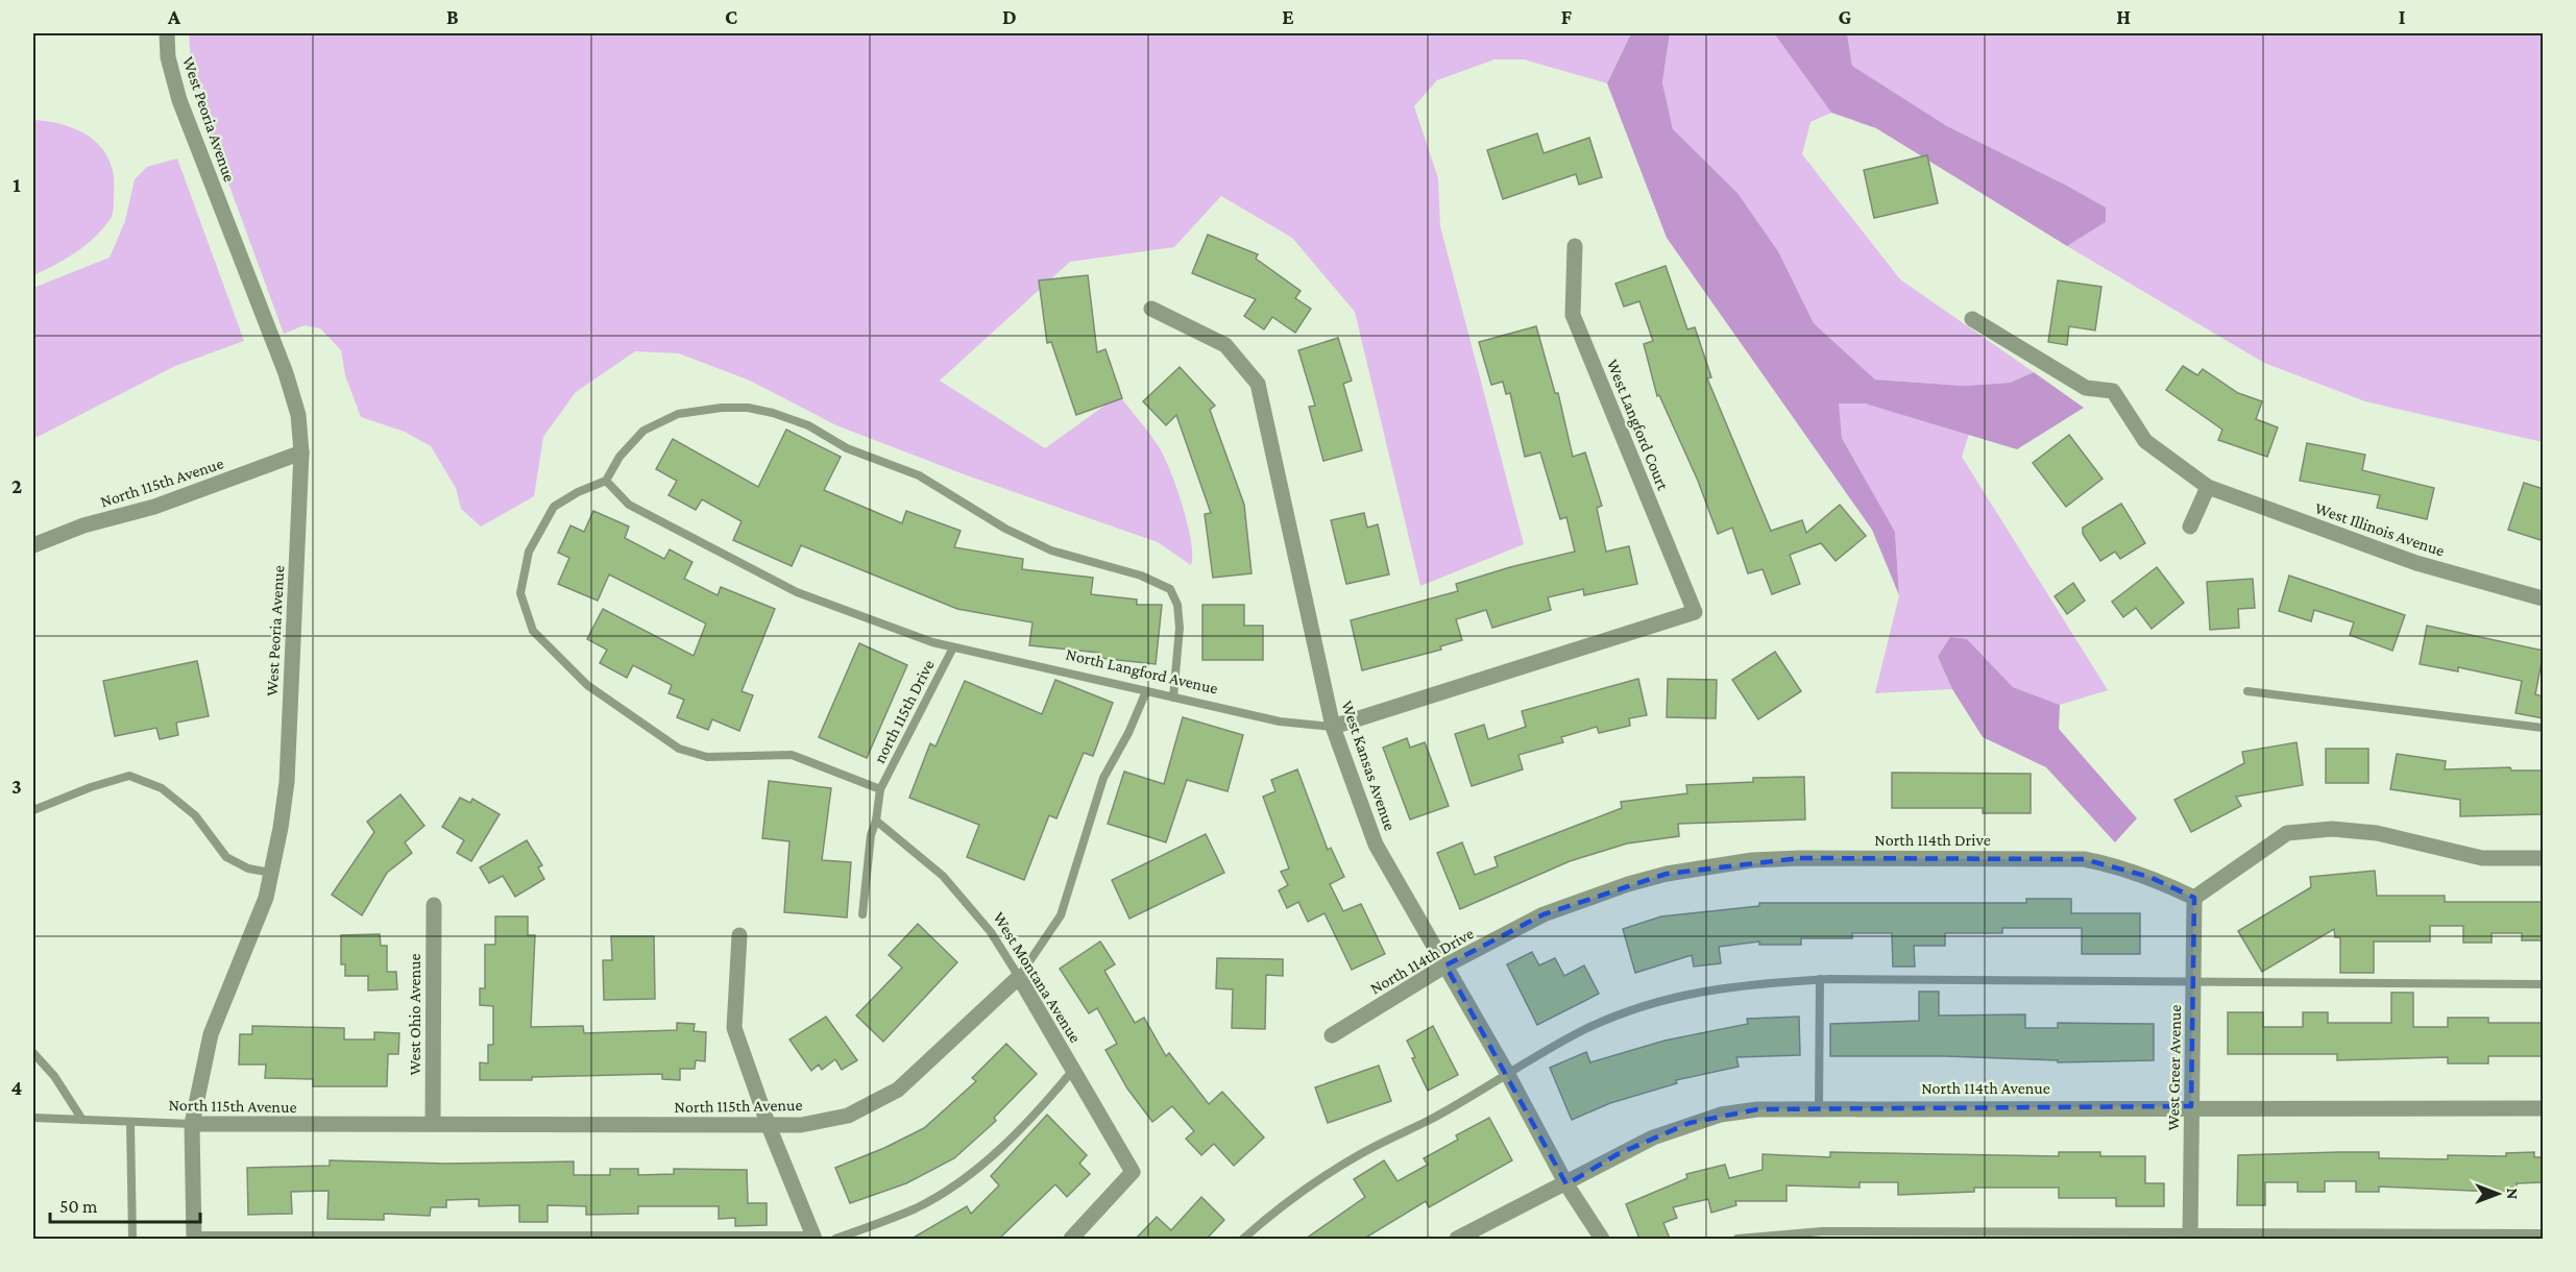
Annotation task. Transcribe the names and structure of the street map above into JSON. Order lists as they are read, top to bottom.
{
  "streets": {
    "street": [
      "West Peoria Avenue",
      "West Langford Court",
      "North 115th Avenue",
      "West Illinois Avenue",
      "North Langford Avenue",
      "West Kansas Avenue",
      "North 114th Drive",
      "West Montana Avenue",
      "West Ohio Avenue",
      "West Greer Avenue",
      "North 114th Avenue"
    ],
    "lane": ["north 115th Drive"]
  },
  "crossings": [
    ["West Peoria Avenue", "North 115th Avenue"],
    ["West Langford Court", "North Langford Avenue"],
    ["North 115th Avenue", "North Langford Avenue"],
    ["North 115th Avenue", "West Montana Avenue"],
    ["North 115th Avenue", "West Ohio Avenue"],
    ["North Langford Avenue", "north 115th Drive"],
    ["North Langford Avenue", "West Kansas Avenue"],
    ["West Kansas Avenue", "North 114th Drive"],
    ["West Kansas Avenue", "North 114th Avenue"],
    ["North 114th Drive", "West Greer Avenue"],
    ["West Greer Avenue", "North 114th Avenue"]
  ],
  "scale_bar": "50 m",
  "north": "right",
  "grid": {
    "columns": [
      "A",
      "B",
      "C",
      "D",
      "E",
      "F",
      "G",
      "H",
      "I"
    ],
    "rows": [
      "1",
      "2",
      "3",
      "4"
    ]
  }
}
